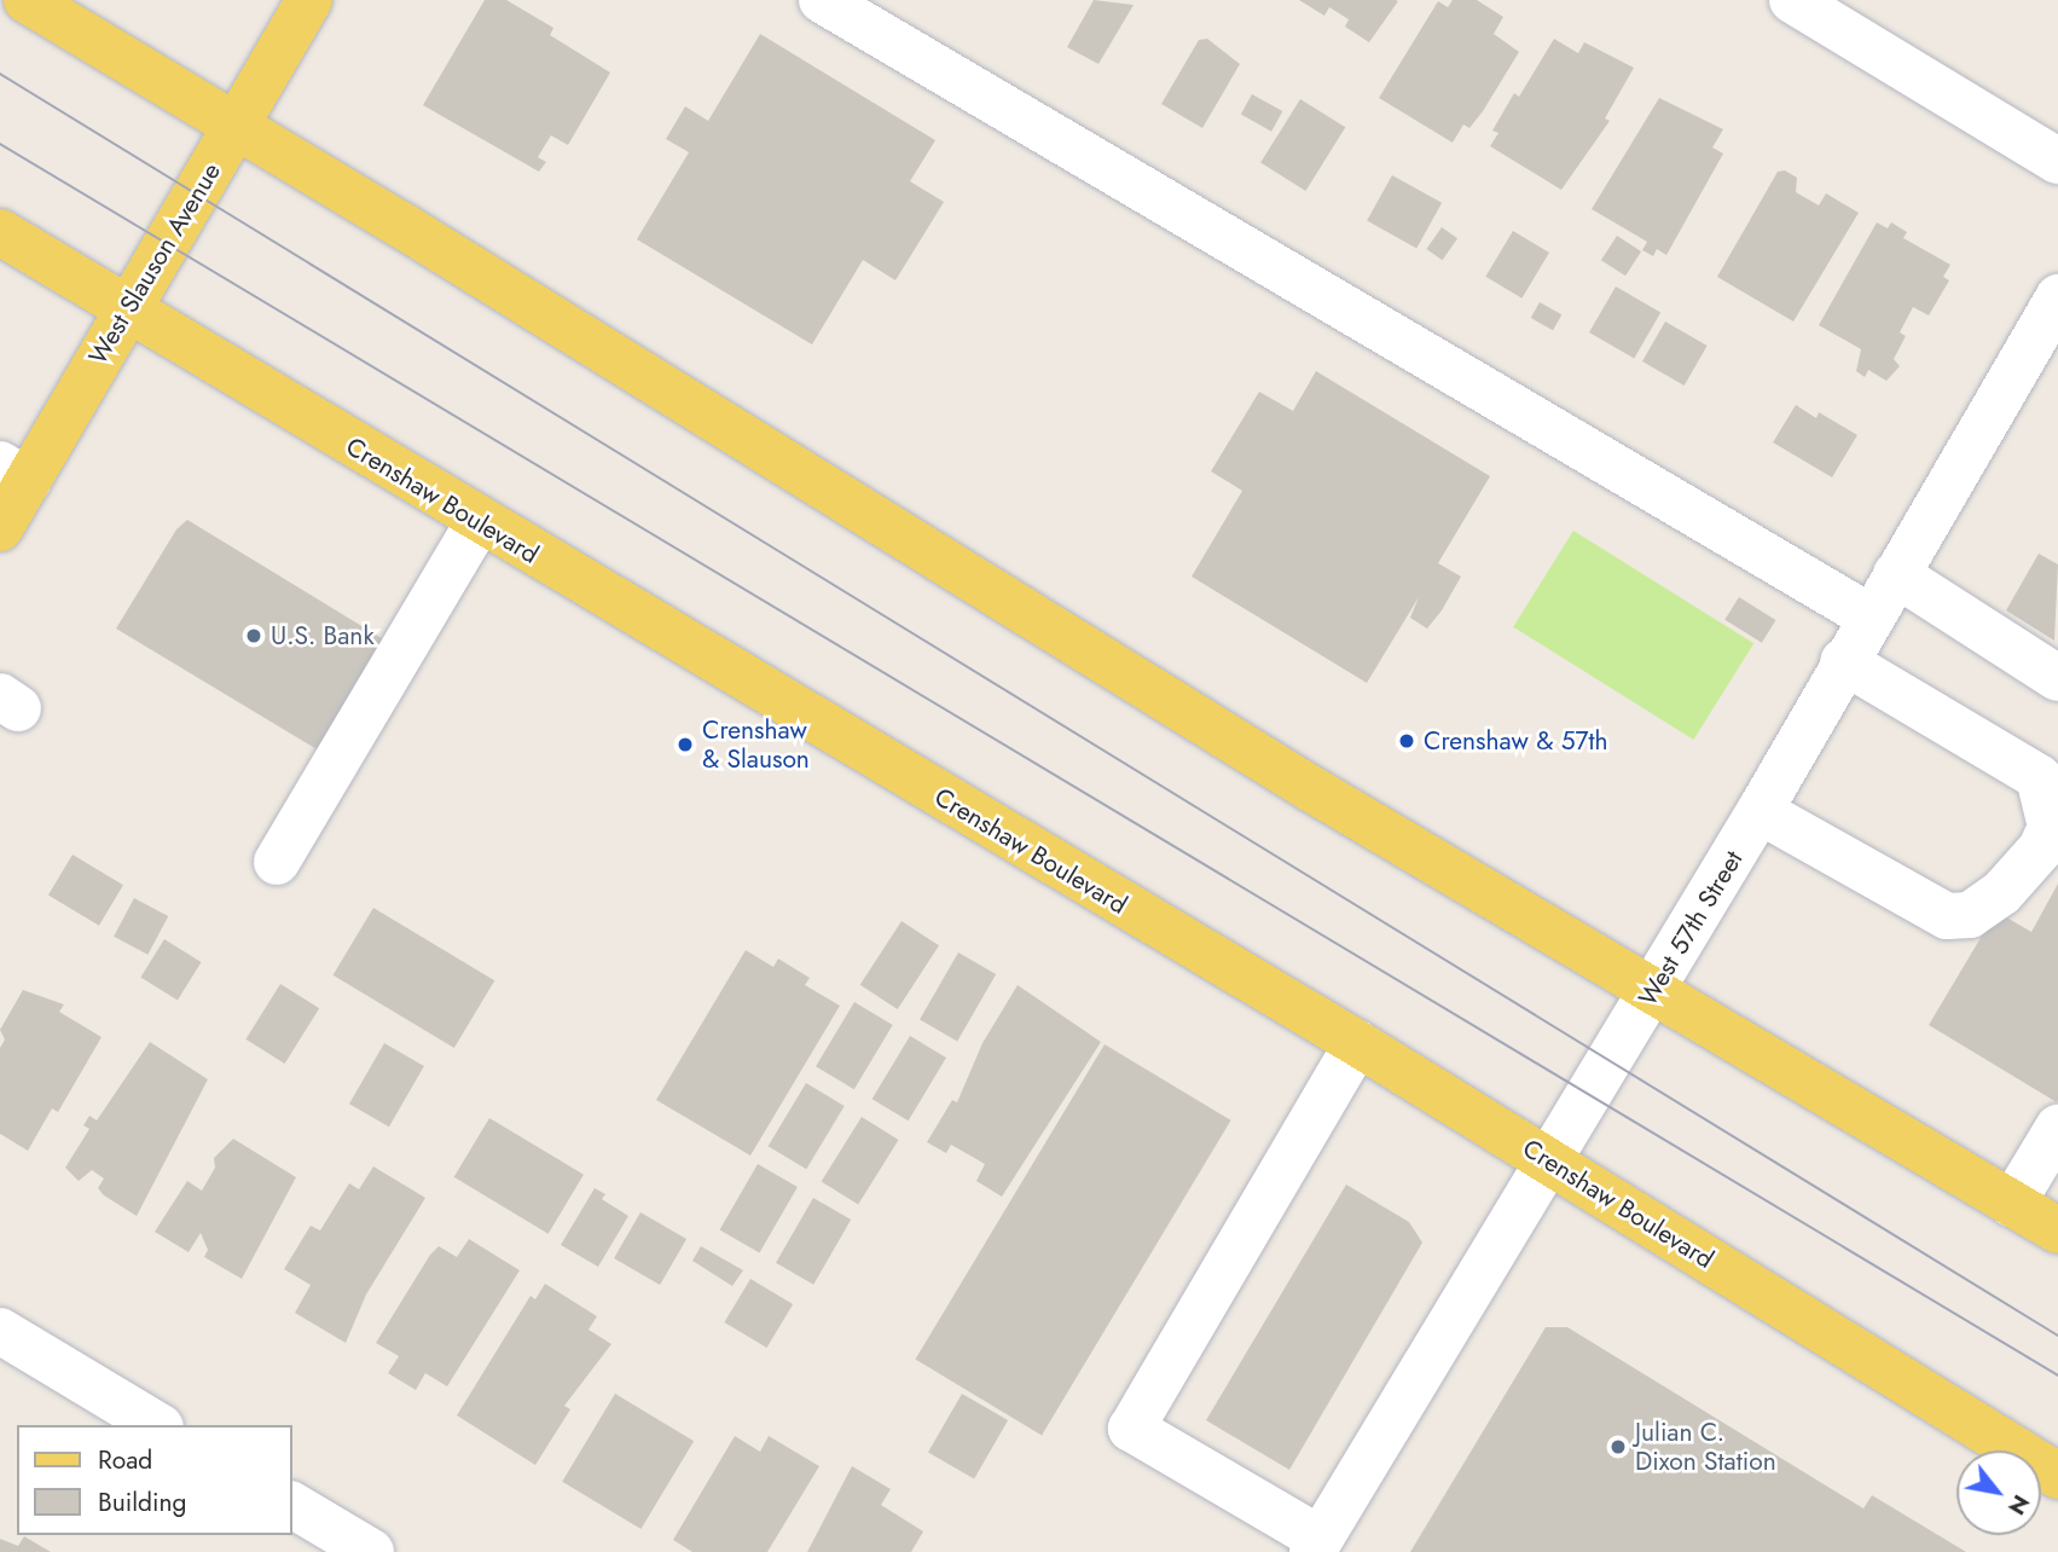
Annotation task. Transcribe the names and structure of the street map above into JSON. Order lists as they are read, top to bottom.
{
  "streets": {
    "main road": ["West Slauson Avenue", "Crenshaw Boulevard"],
    "street": ["West 57th Street"]
  },
  "crossings": [
    ["West Slauson Avenue", "Crenshaw Boulevard"],
    ["Crenshaw Boulevard", "West 57th Street"]
  ],
  "places": [
    "U.S. Bank",
    "Crenshaw & 57th",
    "Crenshaw & Slauson",
    "Julian C. Dixon Station"
  ],
  "legend": ["Road", "Building"],
  "north": "bottom right"
}
